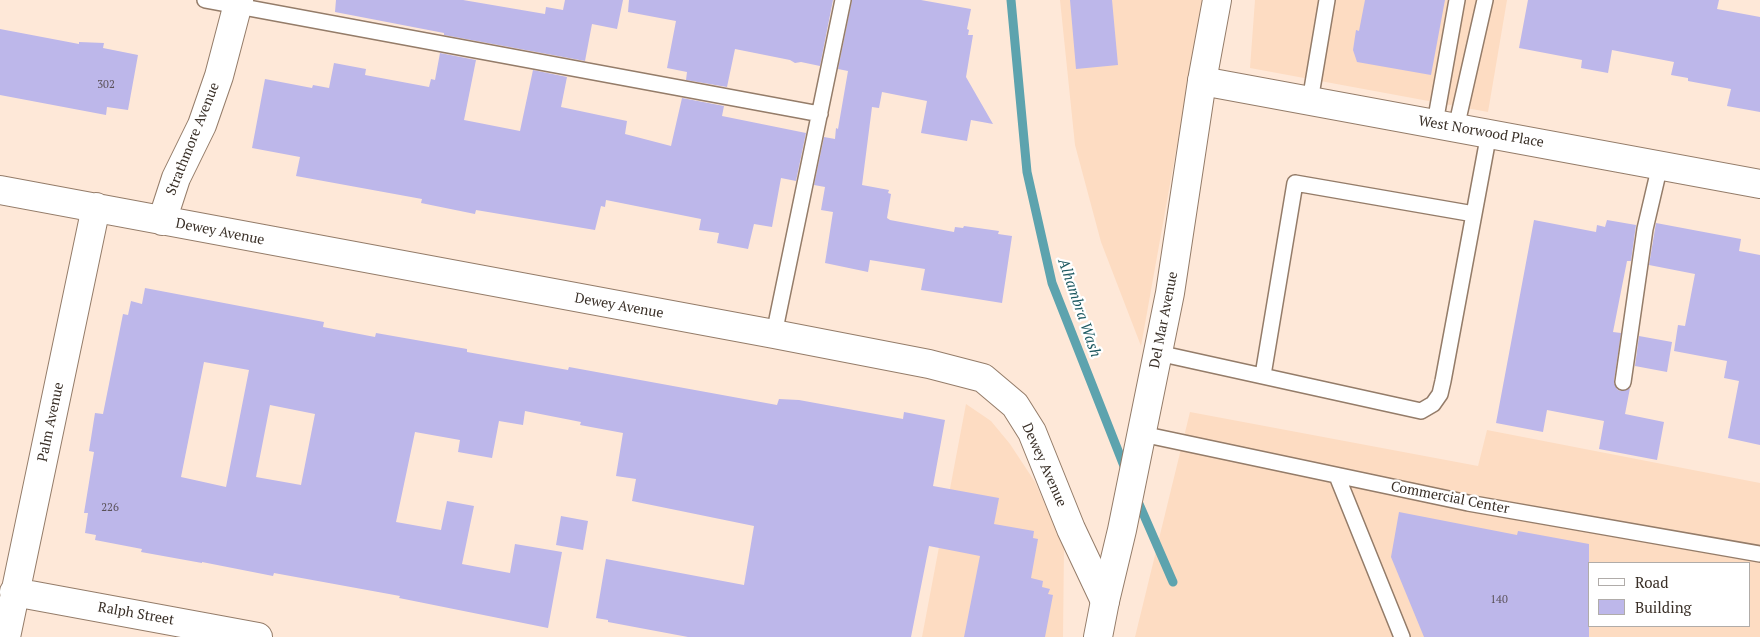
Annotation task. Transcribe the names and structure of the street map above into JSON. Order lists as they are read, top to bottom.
{
  "streets": {
    "street": [
      "West Norwood Place",
      "Strathmore Avenue",
      "Dewey Avenue",
      "Del Mar Avenue",
      "Palm Avenue",
      "Ralph Street"
    ],
    "lane": ["Commercial Center"]
  },
  "crossings": [
    ["West Norwood Place", "Del Mar Avenue"],
    ["Strathmore Avenue", "Dewey Avenue"],
    ["Dewey Avenue", "Del Mar Avenue"],
    ["Dewey Avenue", "Palm Avenue"],
    ["Del Mar Avenue", "Commercial Center"],
    ["Palm Avenue", "Ralph Street"]
  ],
  "water": ["Alhambra Wash"],
  "house_numbers": ["302", "226", "140"],
  "legend": ["Road", "Building"]
}
